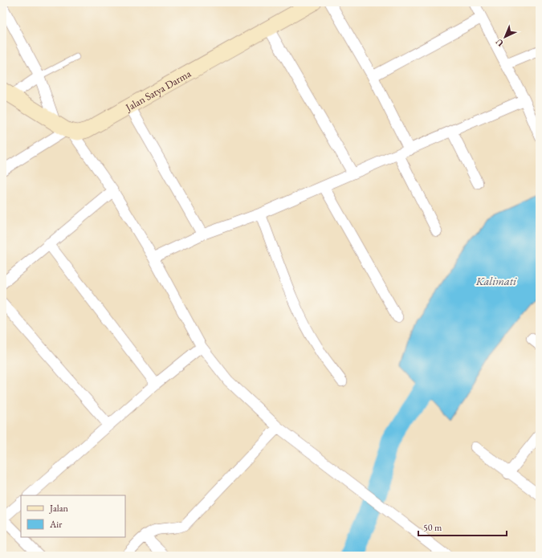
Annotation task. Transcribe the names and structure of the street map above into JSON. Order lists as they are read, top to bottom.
{
  "streets": {
    "main road": ["Jalan Satya Darma"]
  },
  "water": ["Kalimati"],
  "legend": ["Jalan", "Air"],
  "scale_bar": "50 m",
  "north": "bottom left"
}
